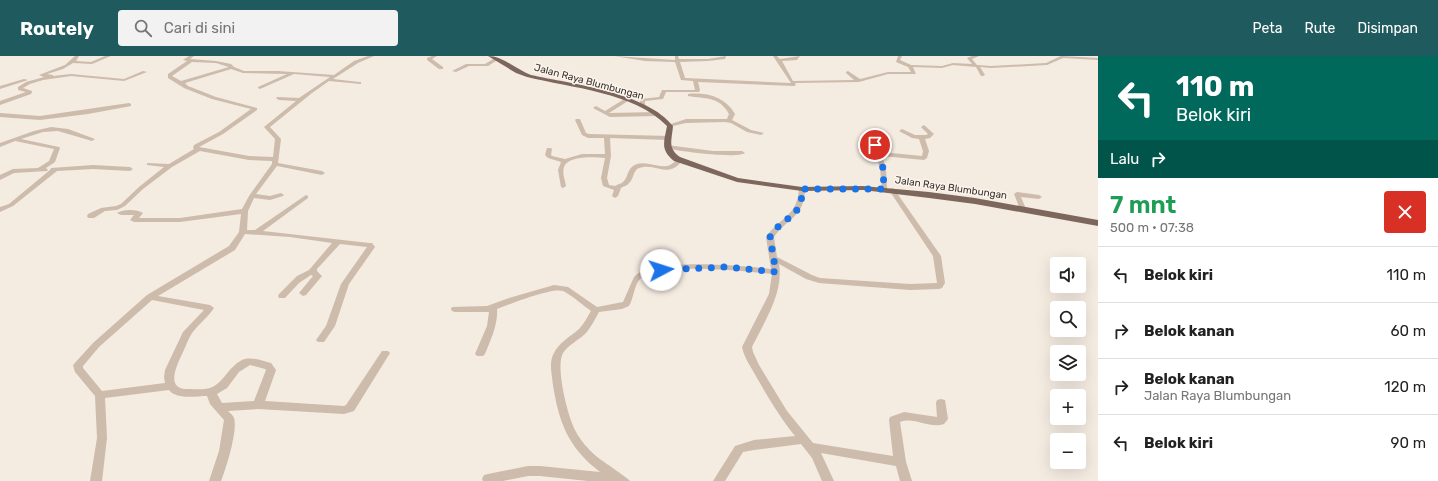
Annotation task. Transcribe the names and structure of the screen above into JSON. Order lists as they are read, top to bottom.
{
  "streets": {
    "main road": ["Jalan Raya Blumbungan"]
  },
  "page": {
    "header": "Routely",
    "search": "Cari di sini",
    "nav": ["Peta", "Rute", "Disimpan"],
    "turn": ["110 m", "Belok kiri"],
    "then": "Lalu",
    "heading": ["7 mnt", "500 m · 07:38"],
    "list": [
      {
        "name": "Belok kiri",
        "value": "110 m"
      },
      {
        "name": "Belok kanan",
        "value": "60 m"
      },
      {
        "name": "Belok kanan",
        "note": "Jalan Raya Blumbungan",
        "value": "120 m"
      },
      {
        "name": "Belok kiri",
        "value": "90 m"
      }
    ],
    "map_buttons": ["+", "−"]
  }
}
